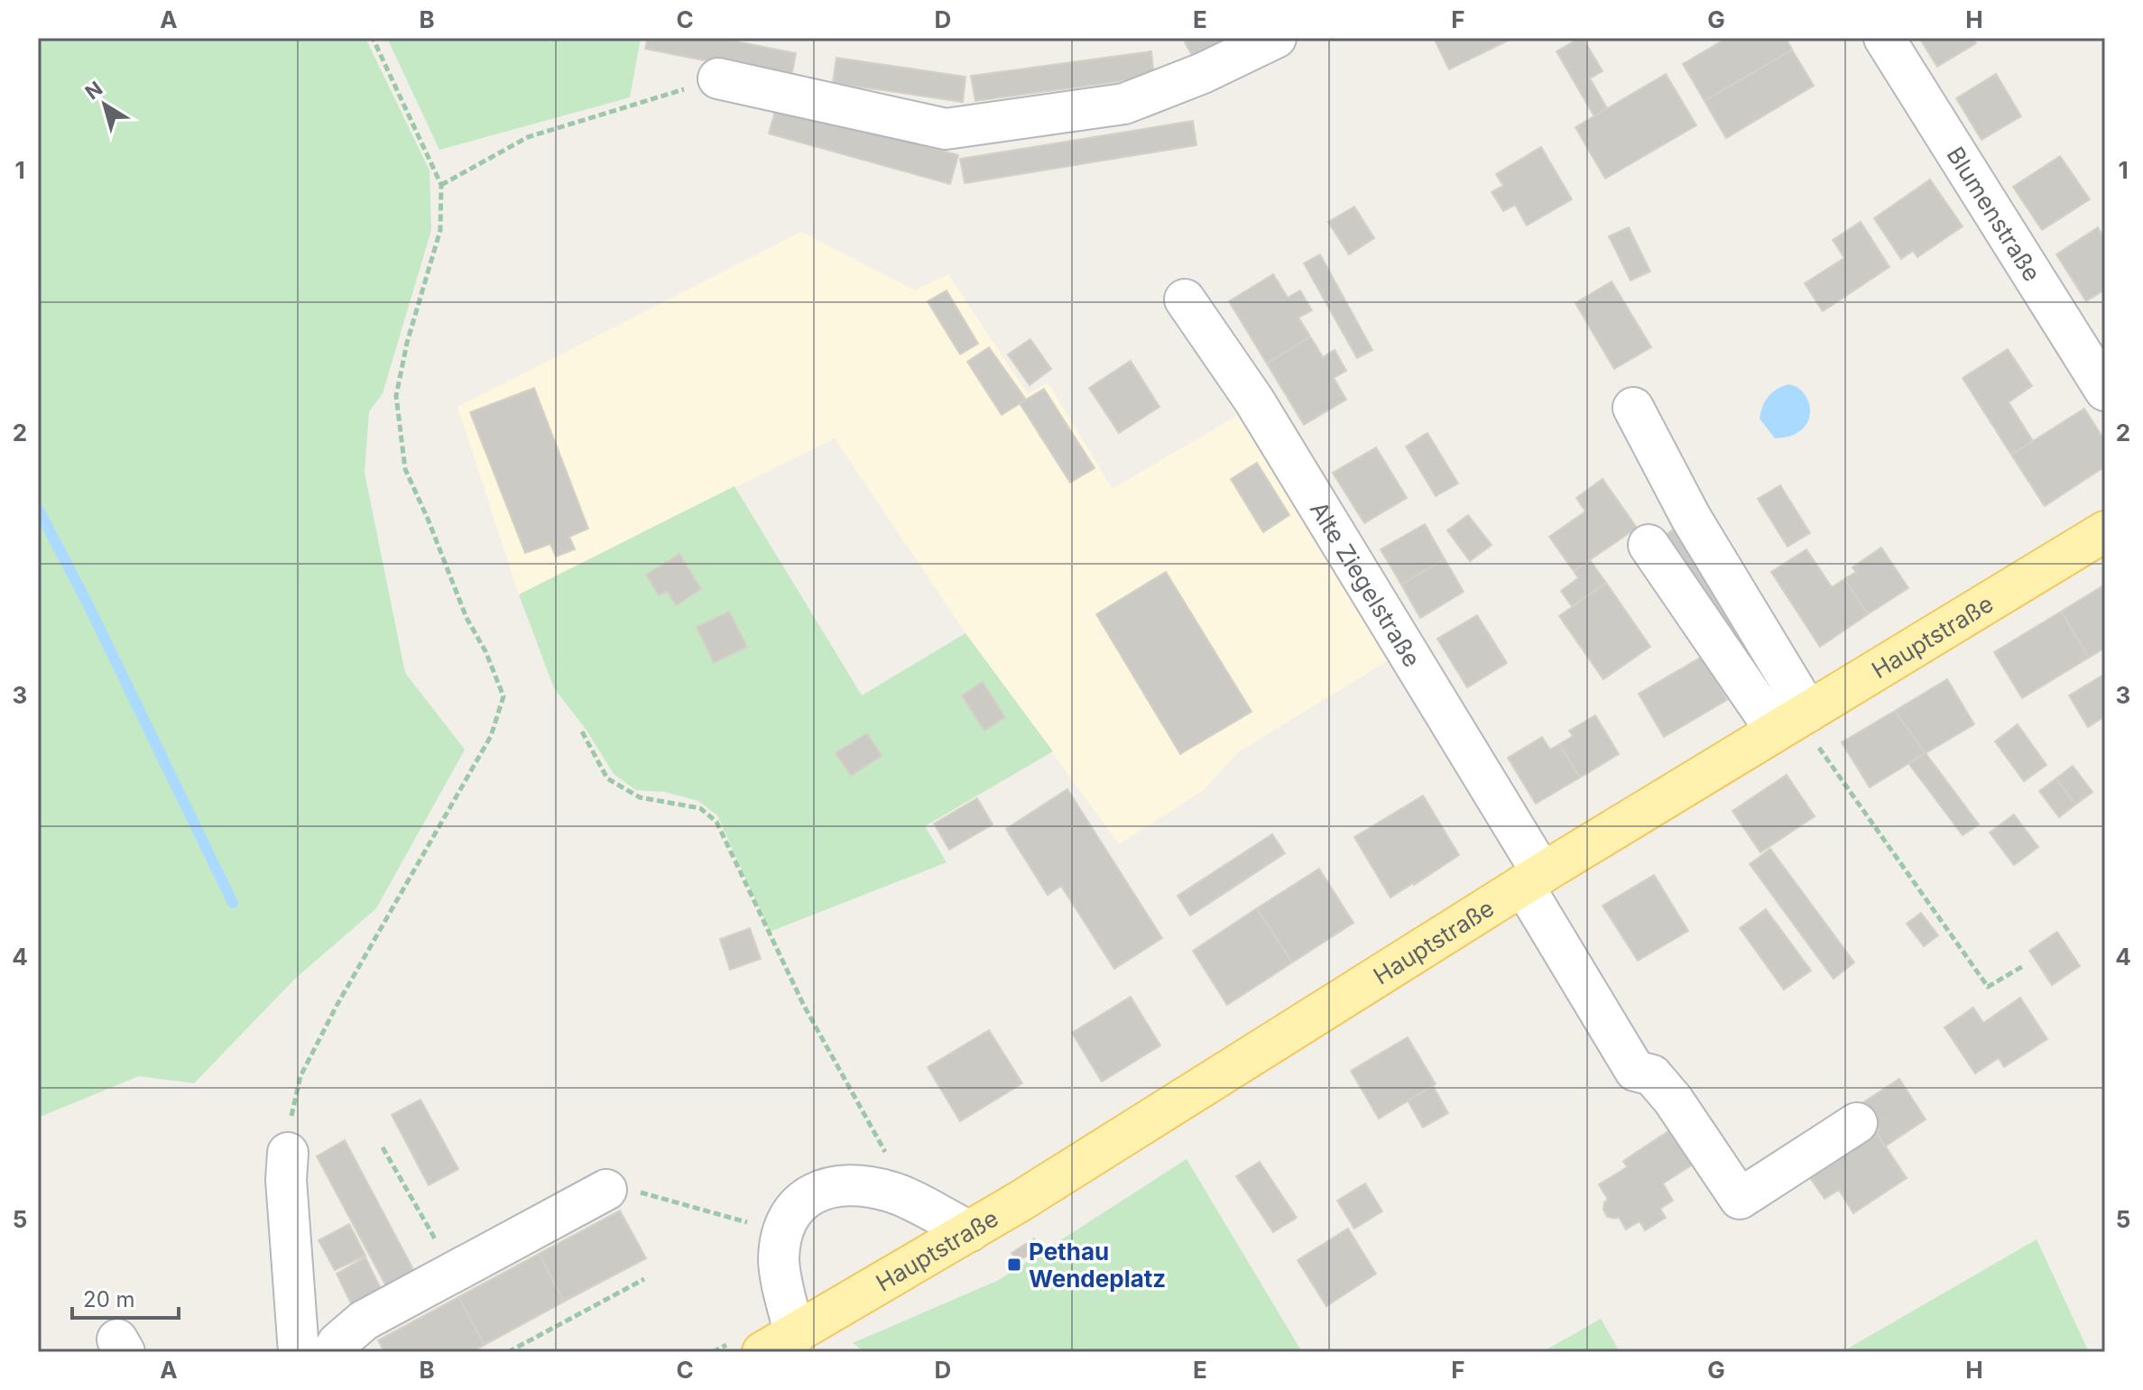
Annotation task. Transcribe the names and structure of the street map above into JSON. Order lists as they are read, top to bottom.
{
  "streets": {
    "main road": ["Hauptstraße"],
    "street": ["Blumenstraße", "Alte Ziegelstraße"]
  },
  "crossings": [
    ["Alte Ziegelstraße", "Hauptstraße"]
  ],
  "places": {
    "transit": ["Pethau Wendeplatz"]
  },
  "scale_bar": "20 m",
  "north": "top left",
  "grid": {
    "columns": [
      "A",
      "B",
      "C",
      "D",
      "E",
      "F",
      "G",
      "H"
    ],
    "rows": [
      "1",
      "2",
      "3",
      "4",
      "5"
    ]
  }
}
